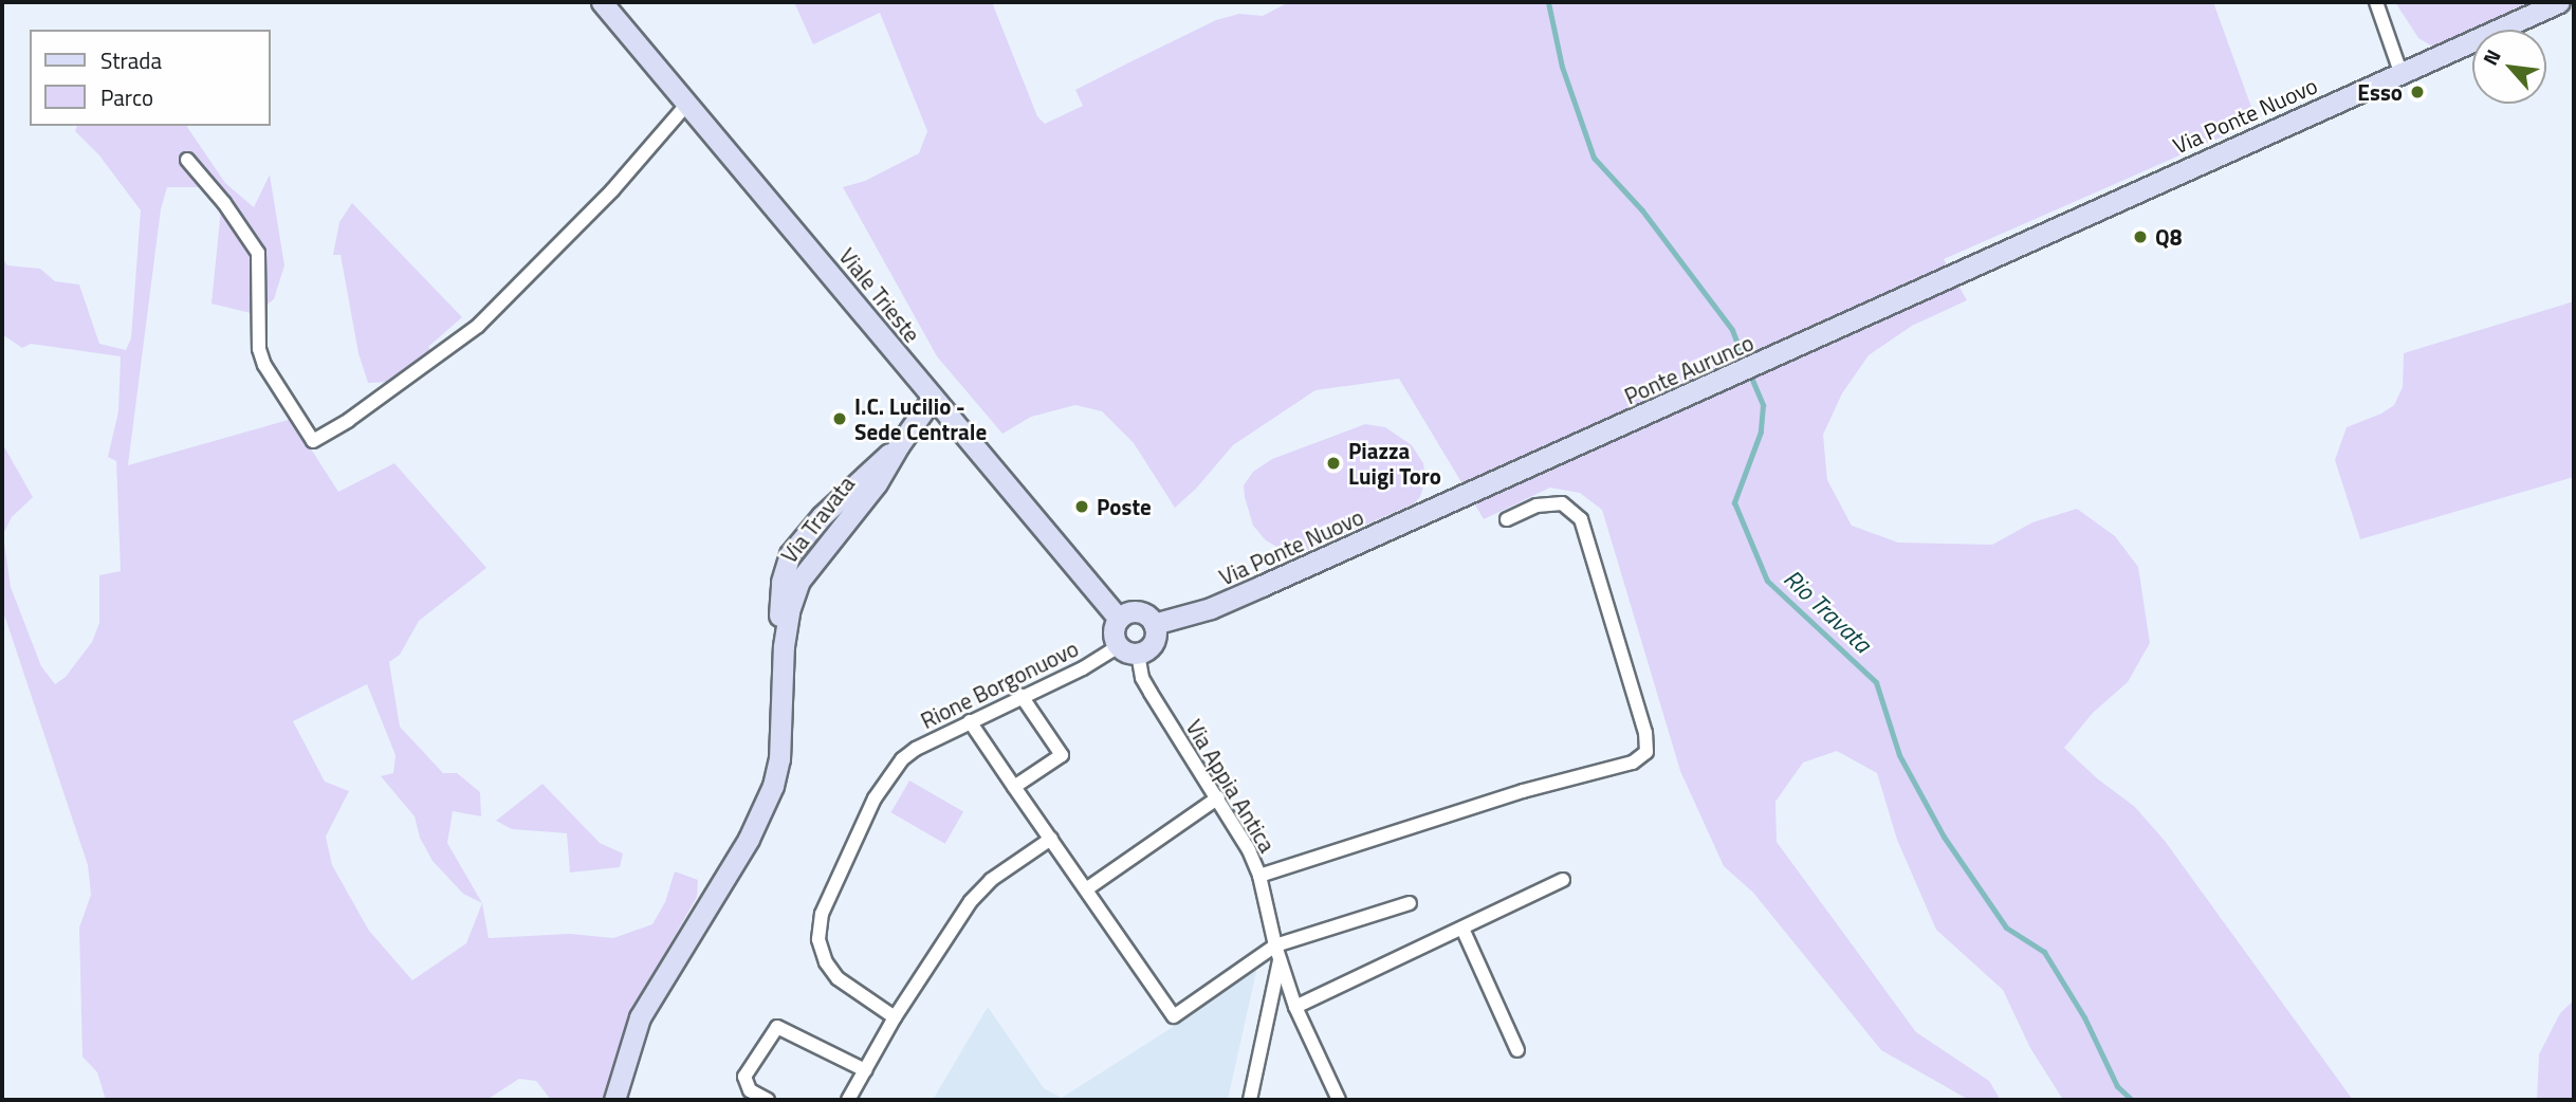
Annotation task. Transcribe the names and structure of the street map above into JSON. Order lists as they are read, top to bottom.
{
  "streets": {
    "street": [
      "Via Ponte Nuovo",
      "Viale Trieste",
      "Ponte Aurunco",
      "Via Travata",
      "Rione Borgonuovo",
      "Via Appia Antica"
    ]
  },
  "crossings": [
    ["Via Ponte Nuovo", "Viale Trieste"],
    ["Via Ponte Nuovo", "Ponte Aurunco"],
    ["Via Ponte Nuovo", "Rione Borgonuovo"],
    ["Via Ponte Nuovo", "Via Appia Antica"],
    ["Viale Trieste", "Via Travata"],
    ["Viale Trieste", "Rione Borgonuovo"],
    ["Viale Trieste", "Via Appia Antica"],
    ["Rione Borgonuovo", "Via Appia Antica"]
  ],
  "water": ["Rio Travata"],
  "places": [
    "Esso",
    "Q8",
    "I.C. Lucilio - Sede Centrale",
    "Piazza Luigi Toro",
    "Poste"
  ],
  "legend": ["Strada", "Parco"],
  "north": "top left"
}
